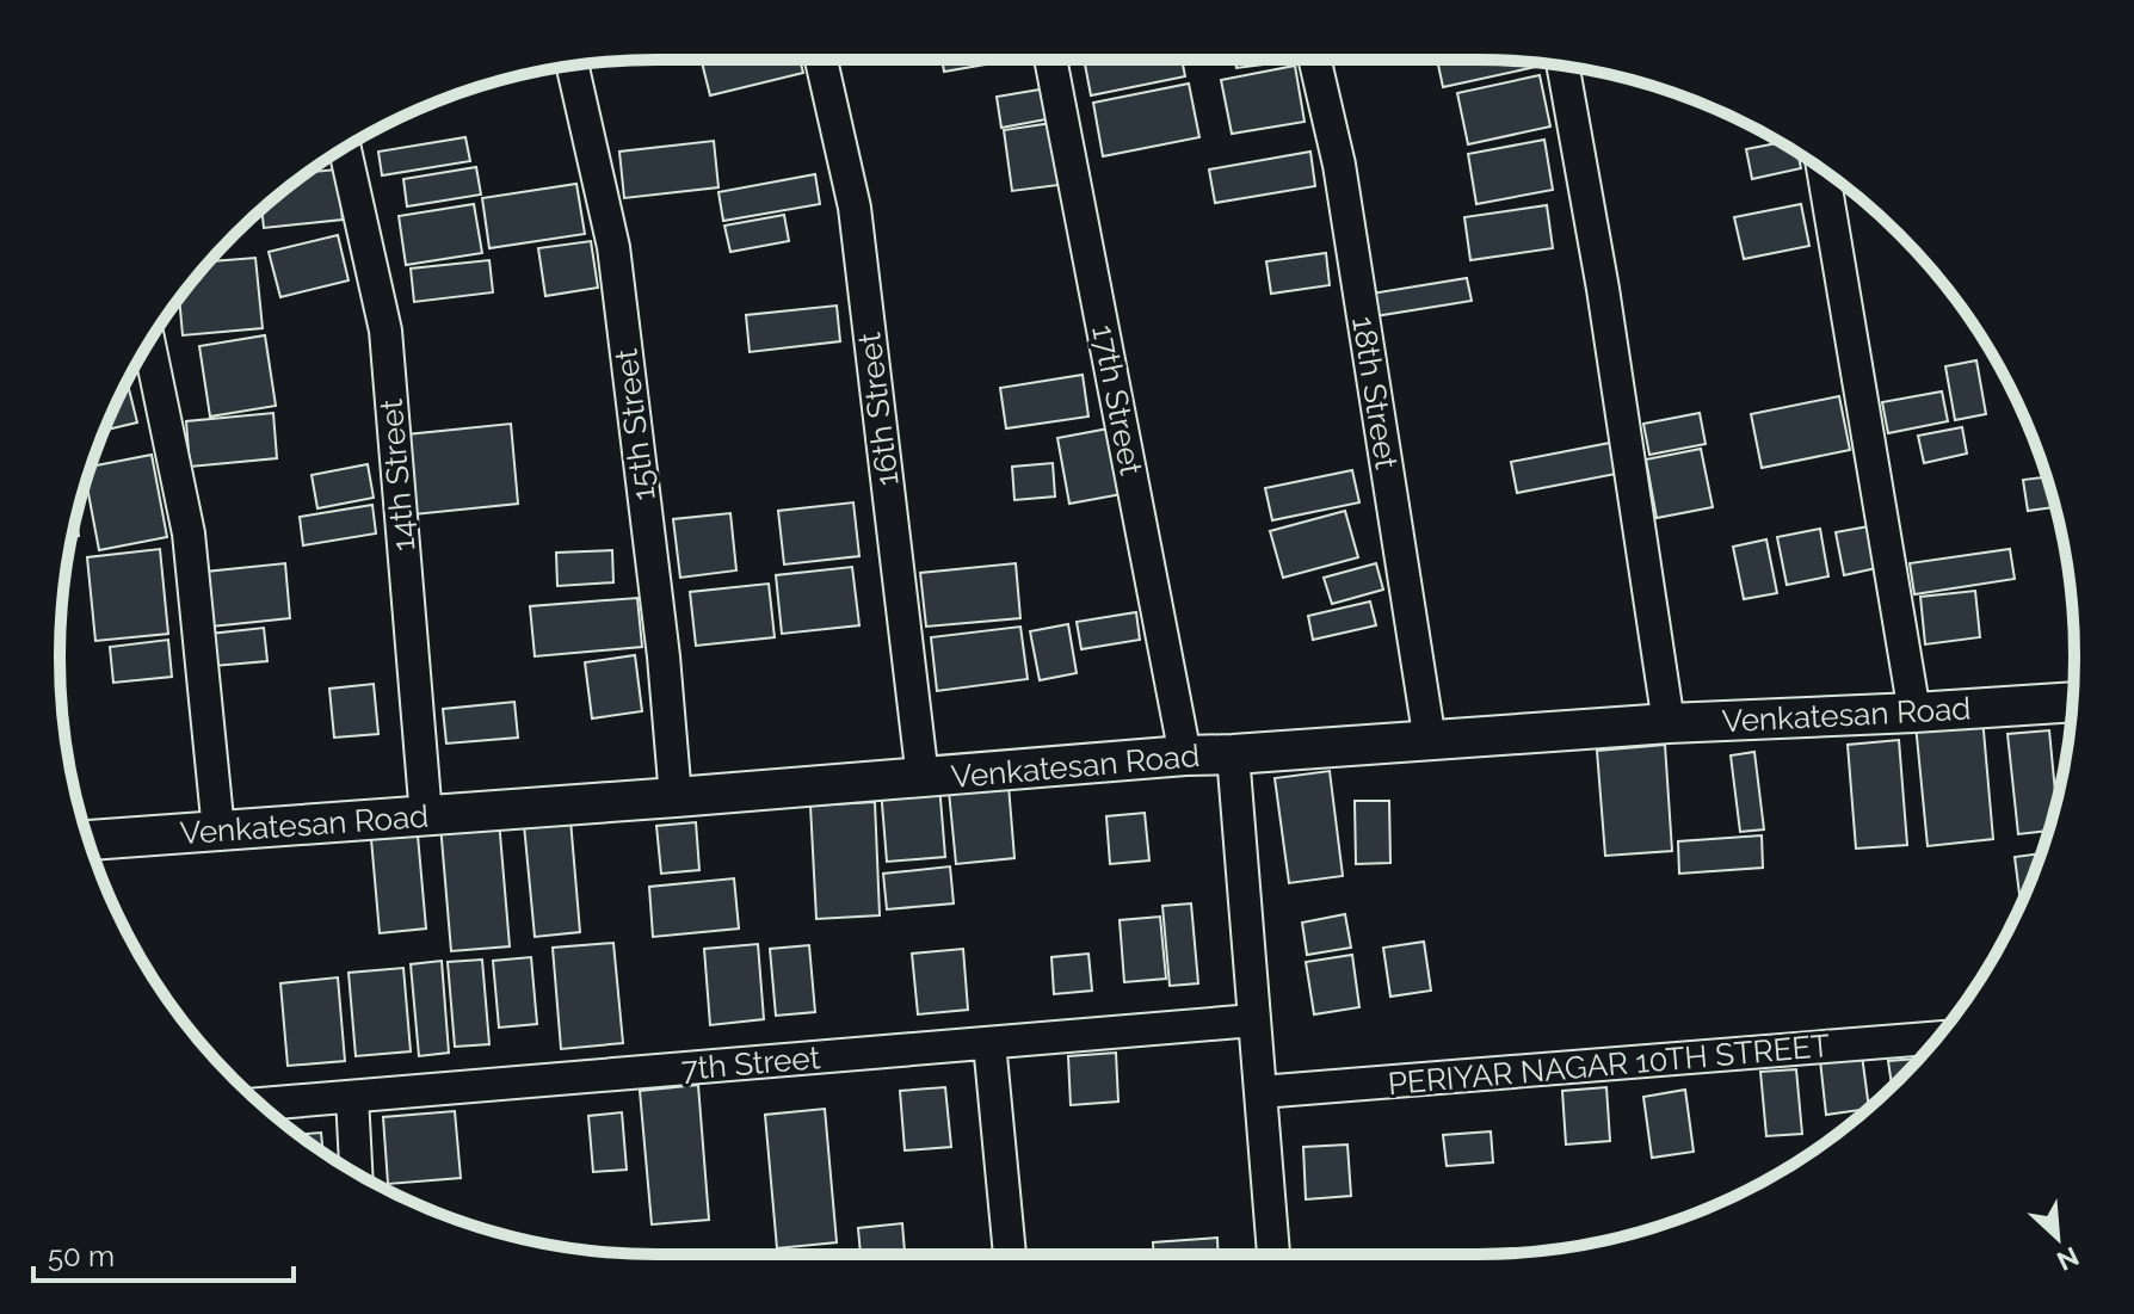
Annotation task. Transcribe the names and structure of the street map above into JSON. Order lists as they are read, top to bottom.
{
  "streets": {
    "street": [
      "18th Street",
      "17th Street",
      "16th Street",
      "15th Street",
      "14th Street",
      "Venkatesan Road",
      "7th Street",
      "PERIYAR NAGAR 10TH STREET"
    ]
  },
  "crossings": [
    ["18th Street", "Venkatesan Road"],
    ["17th Street", "Venkatesan Road"],
    ["16th Street", "Venkatesan Road"],
    ["15th Street", "Venkatesan Road"],
    ["14th Street", "Venkatesan Road"]
  ],
  "scale_bar": "50 m",
  "north": "bottom right"
}
